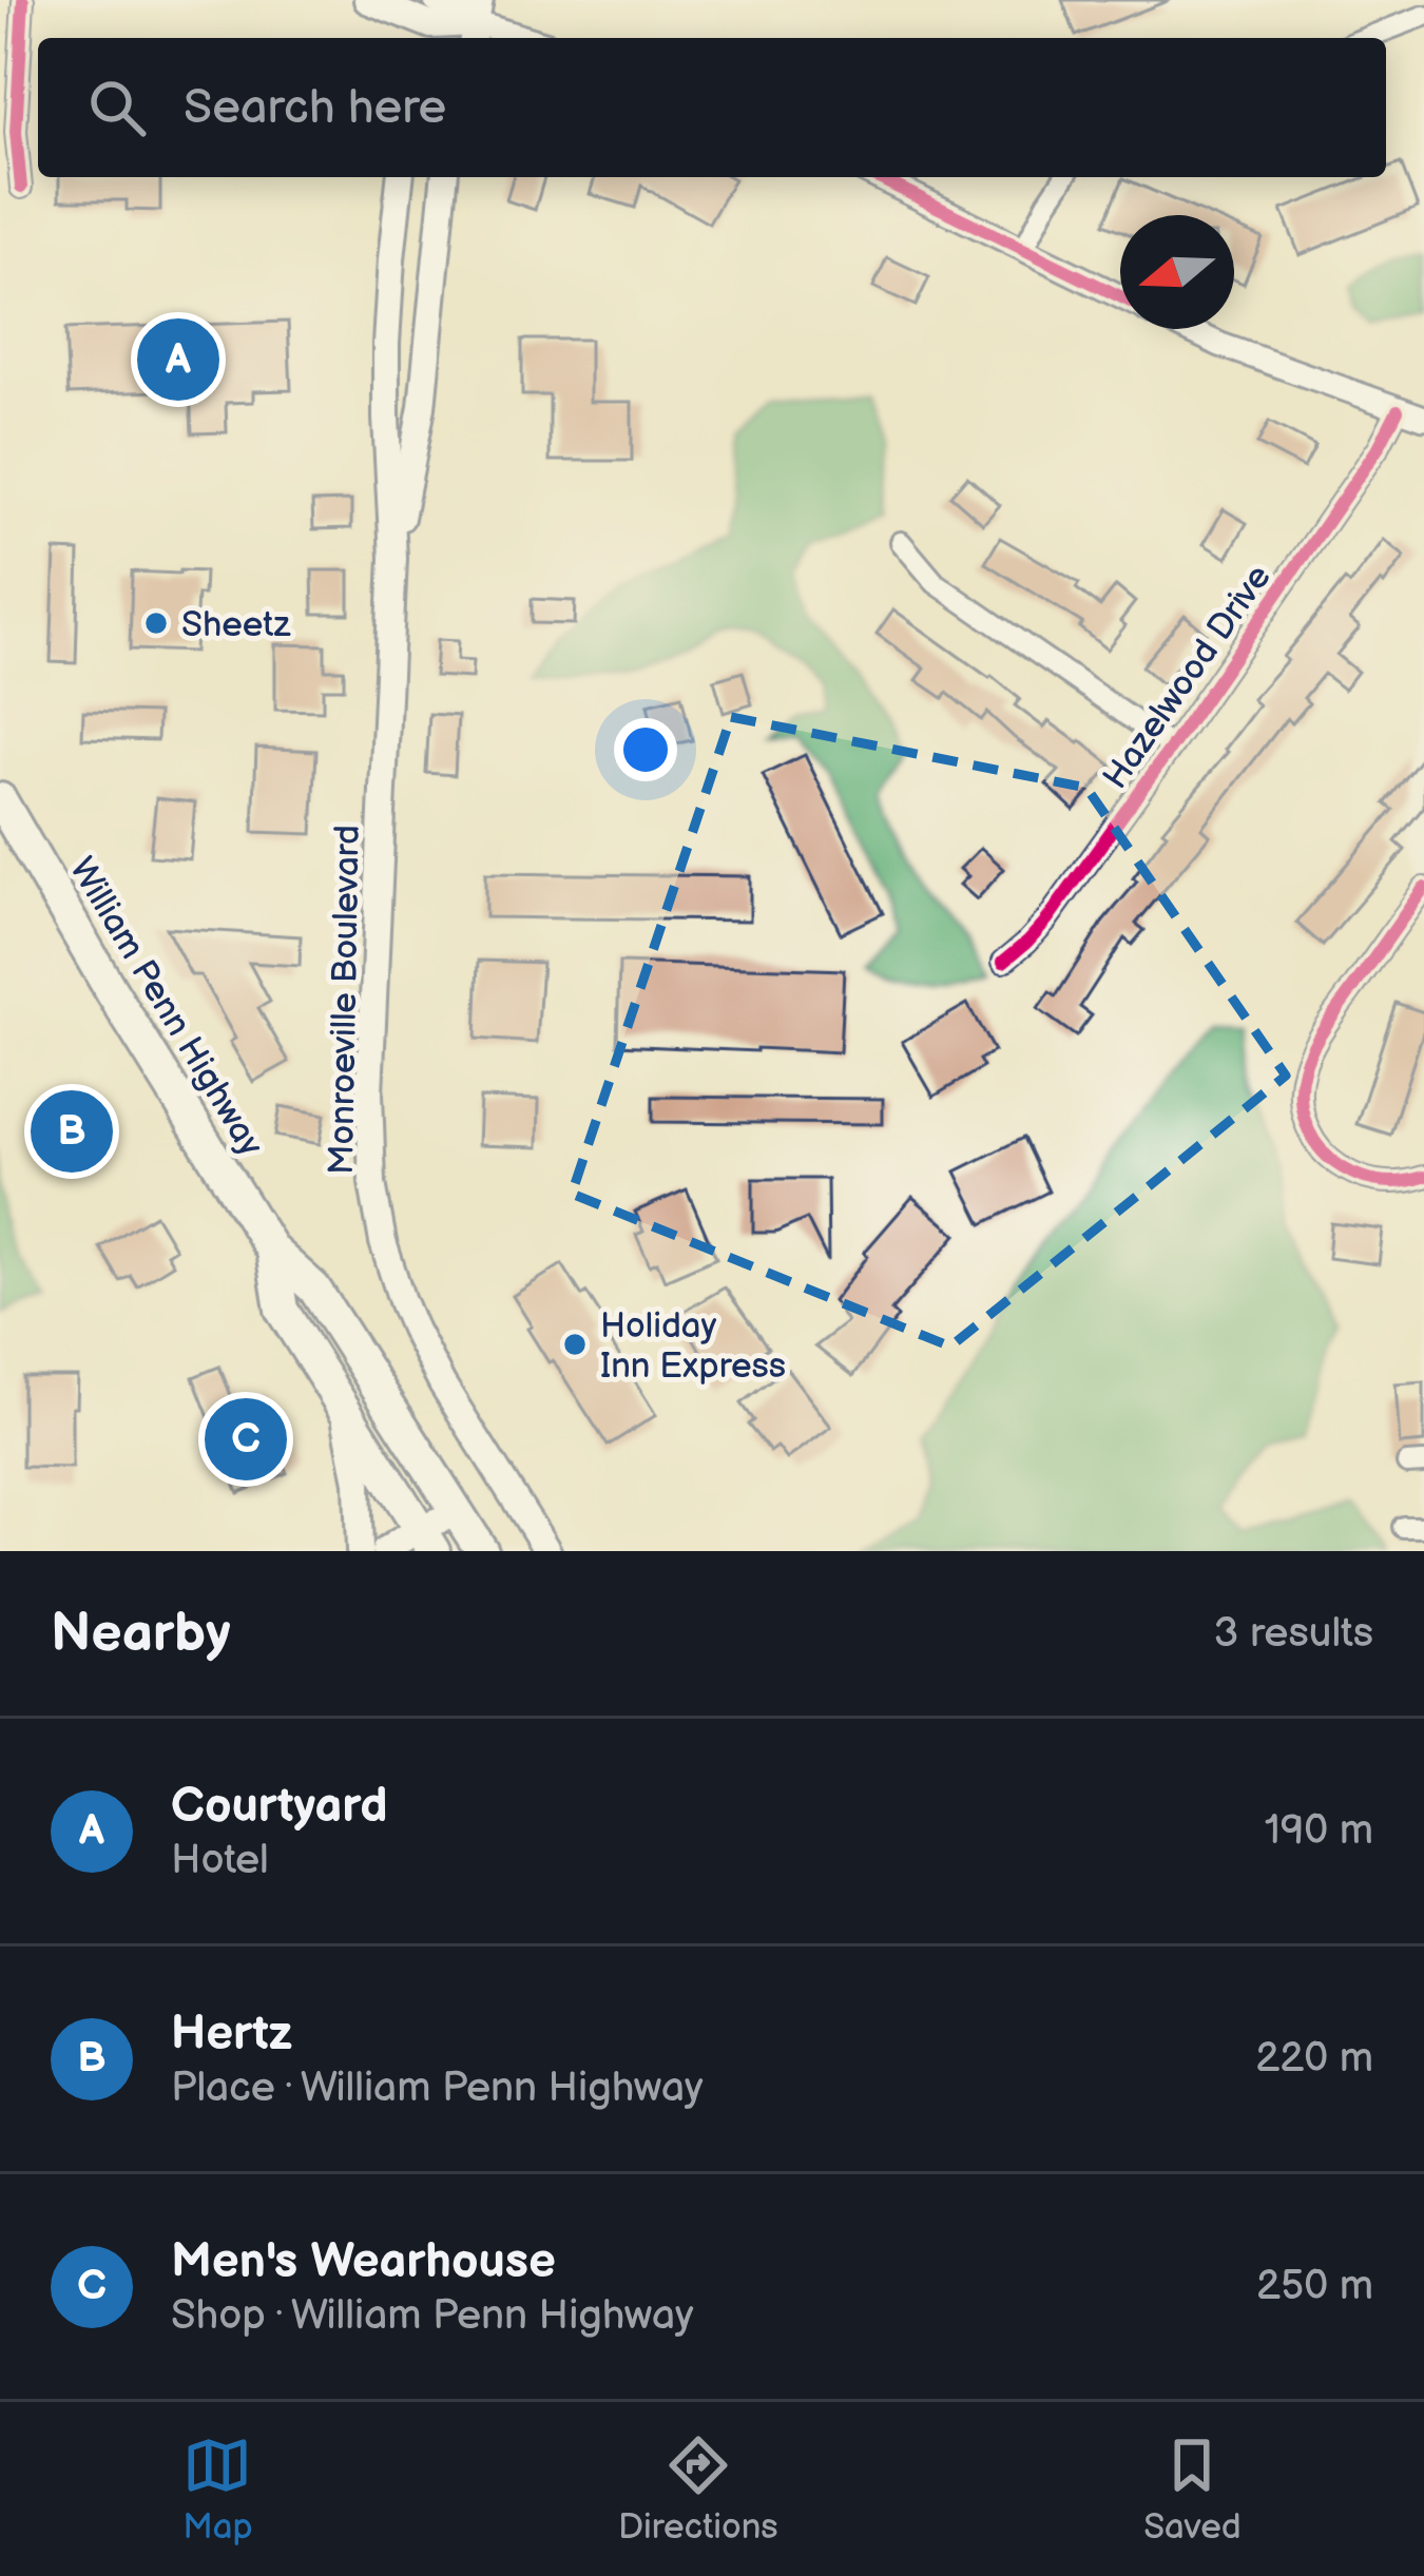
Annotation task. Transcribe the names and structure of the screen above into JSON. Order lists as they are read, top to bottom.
{
  "streets": {
    "highway": ["William Penn Highway"],
    "main road": ["Monroeville Boulevard"],
    "street": ["Hazelwood Drive"]
  },
  "places": ["Sheetz", "Holiday Inn Express"],
  "north": "left",
  "page": {
    "search": "Search here",
    "pins": ["A", "B", "C"],
    "heading": ["Nearby", "3 results"],
    "list": [
      {
        "mark": "A",
        "name": "Courtyard",
        "note": "Hotel",
        "value": "190 m"
      },
      {
        "mark": "B",
        "name": "Hertz",
        "note": "Place · William Penn Highway",
        "value": "220 m"
      },
      {
        "mark": "C",
        "name": "Men's Wearhouse",
        "note": "Shop · William Penn Highway",
        "value": "250 m"
      }
    ],
    "nav": ["Map", "Directions", "Saved"]
  }
}
